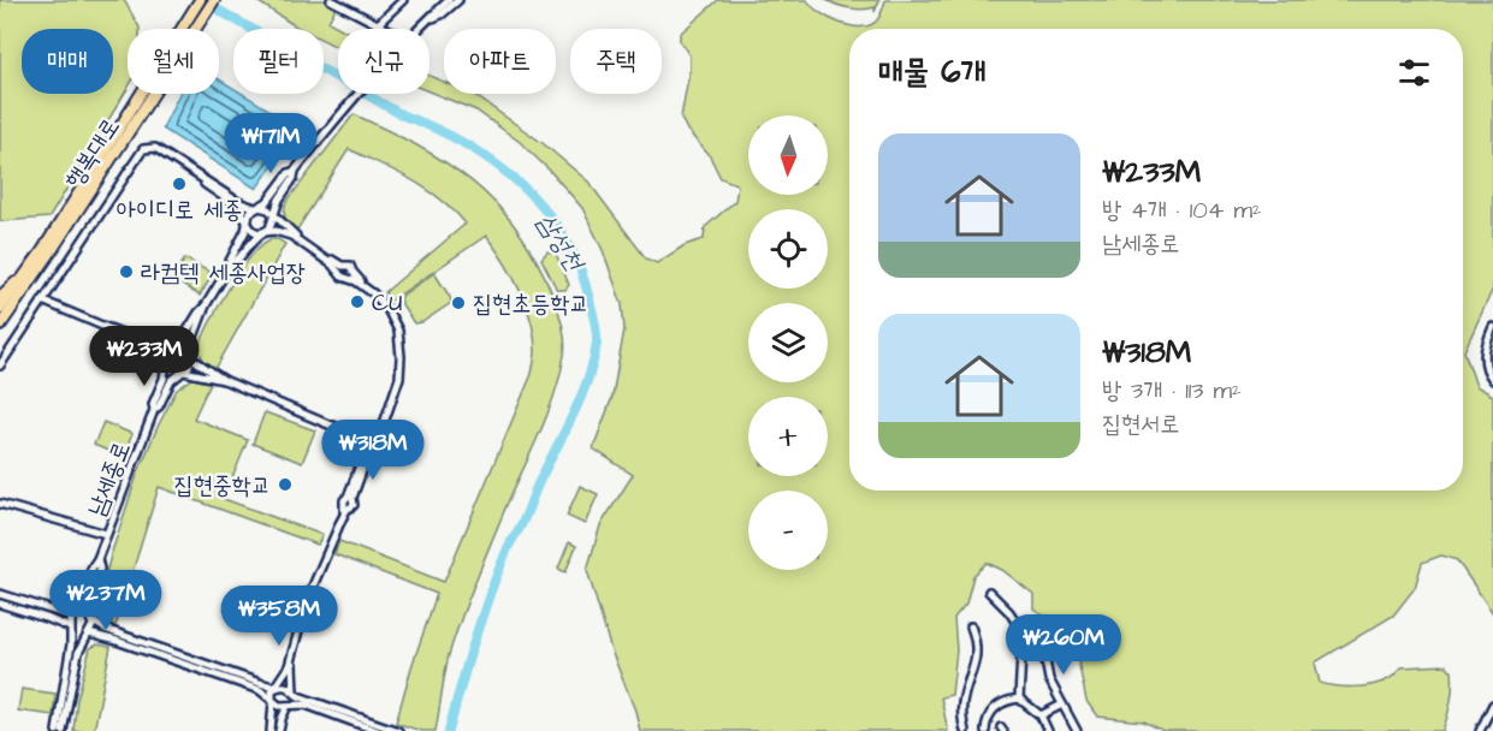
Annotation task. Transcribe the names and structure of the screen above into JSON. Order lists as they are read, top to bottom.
{
  "streets": {
    "highway": ["행복대로"],
    "street": ["남세종로"]
  },
  "water": ["삼성천"],
  "places": [
    "아이디로 세종",
    "라컴텍 세종사업장",
    "CU",
    "집현초등학교",
    "집현중학교"
  ],
  "north": "bottom",
  "page": {
    "chip": [
      "매매",
      "월세",
      "필터",
      "신규",
      "아파트",
      "주택"
    ],
    "heading": "매물 6개",
    "price": [
      "₩171M",
      "₩233M",
      "₩318M",
      "₩237M",
      "₩358M",
      "₩260M"
    ],
    "map_buttons": ["+", "−"],
    "list": [
      {
        "name": "₩233M",
        "note": "방 4개 · 104 m² · 남세종로"
      },
      {
        "name": "₩318M",
        "note": "방 3개 · 113 m² · 집현서로"
      }
    ]
  }
}
